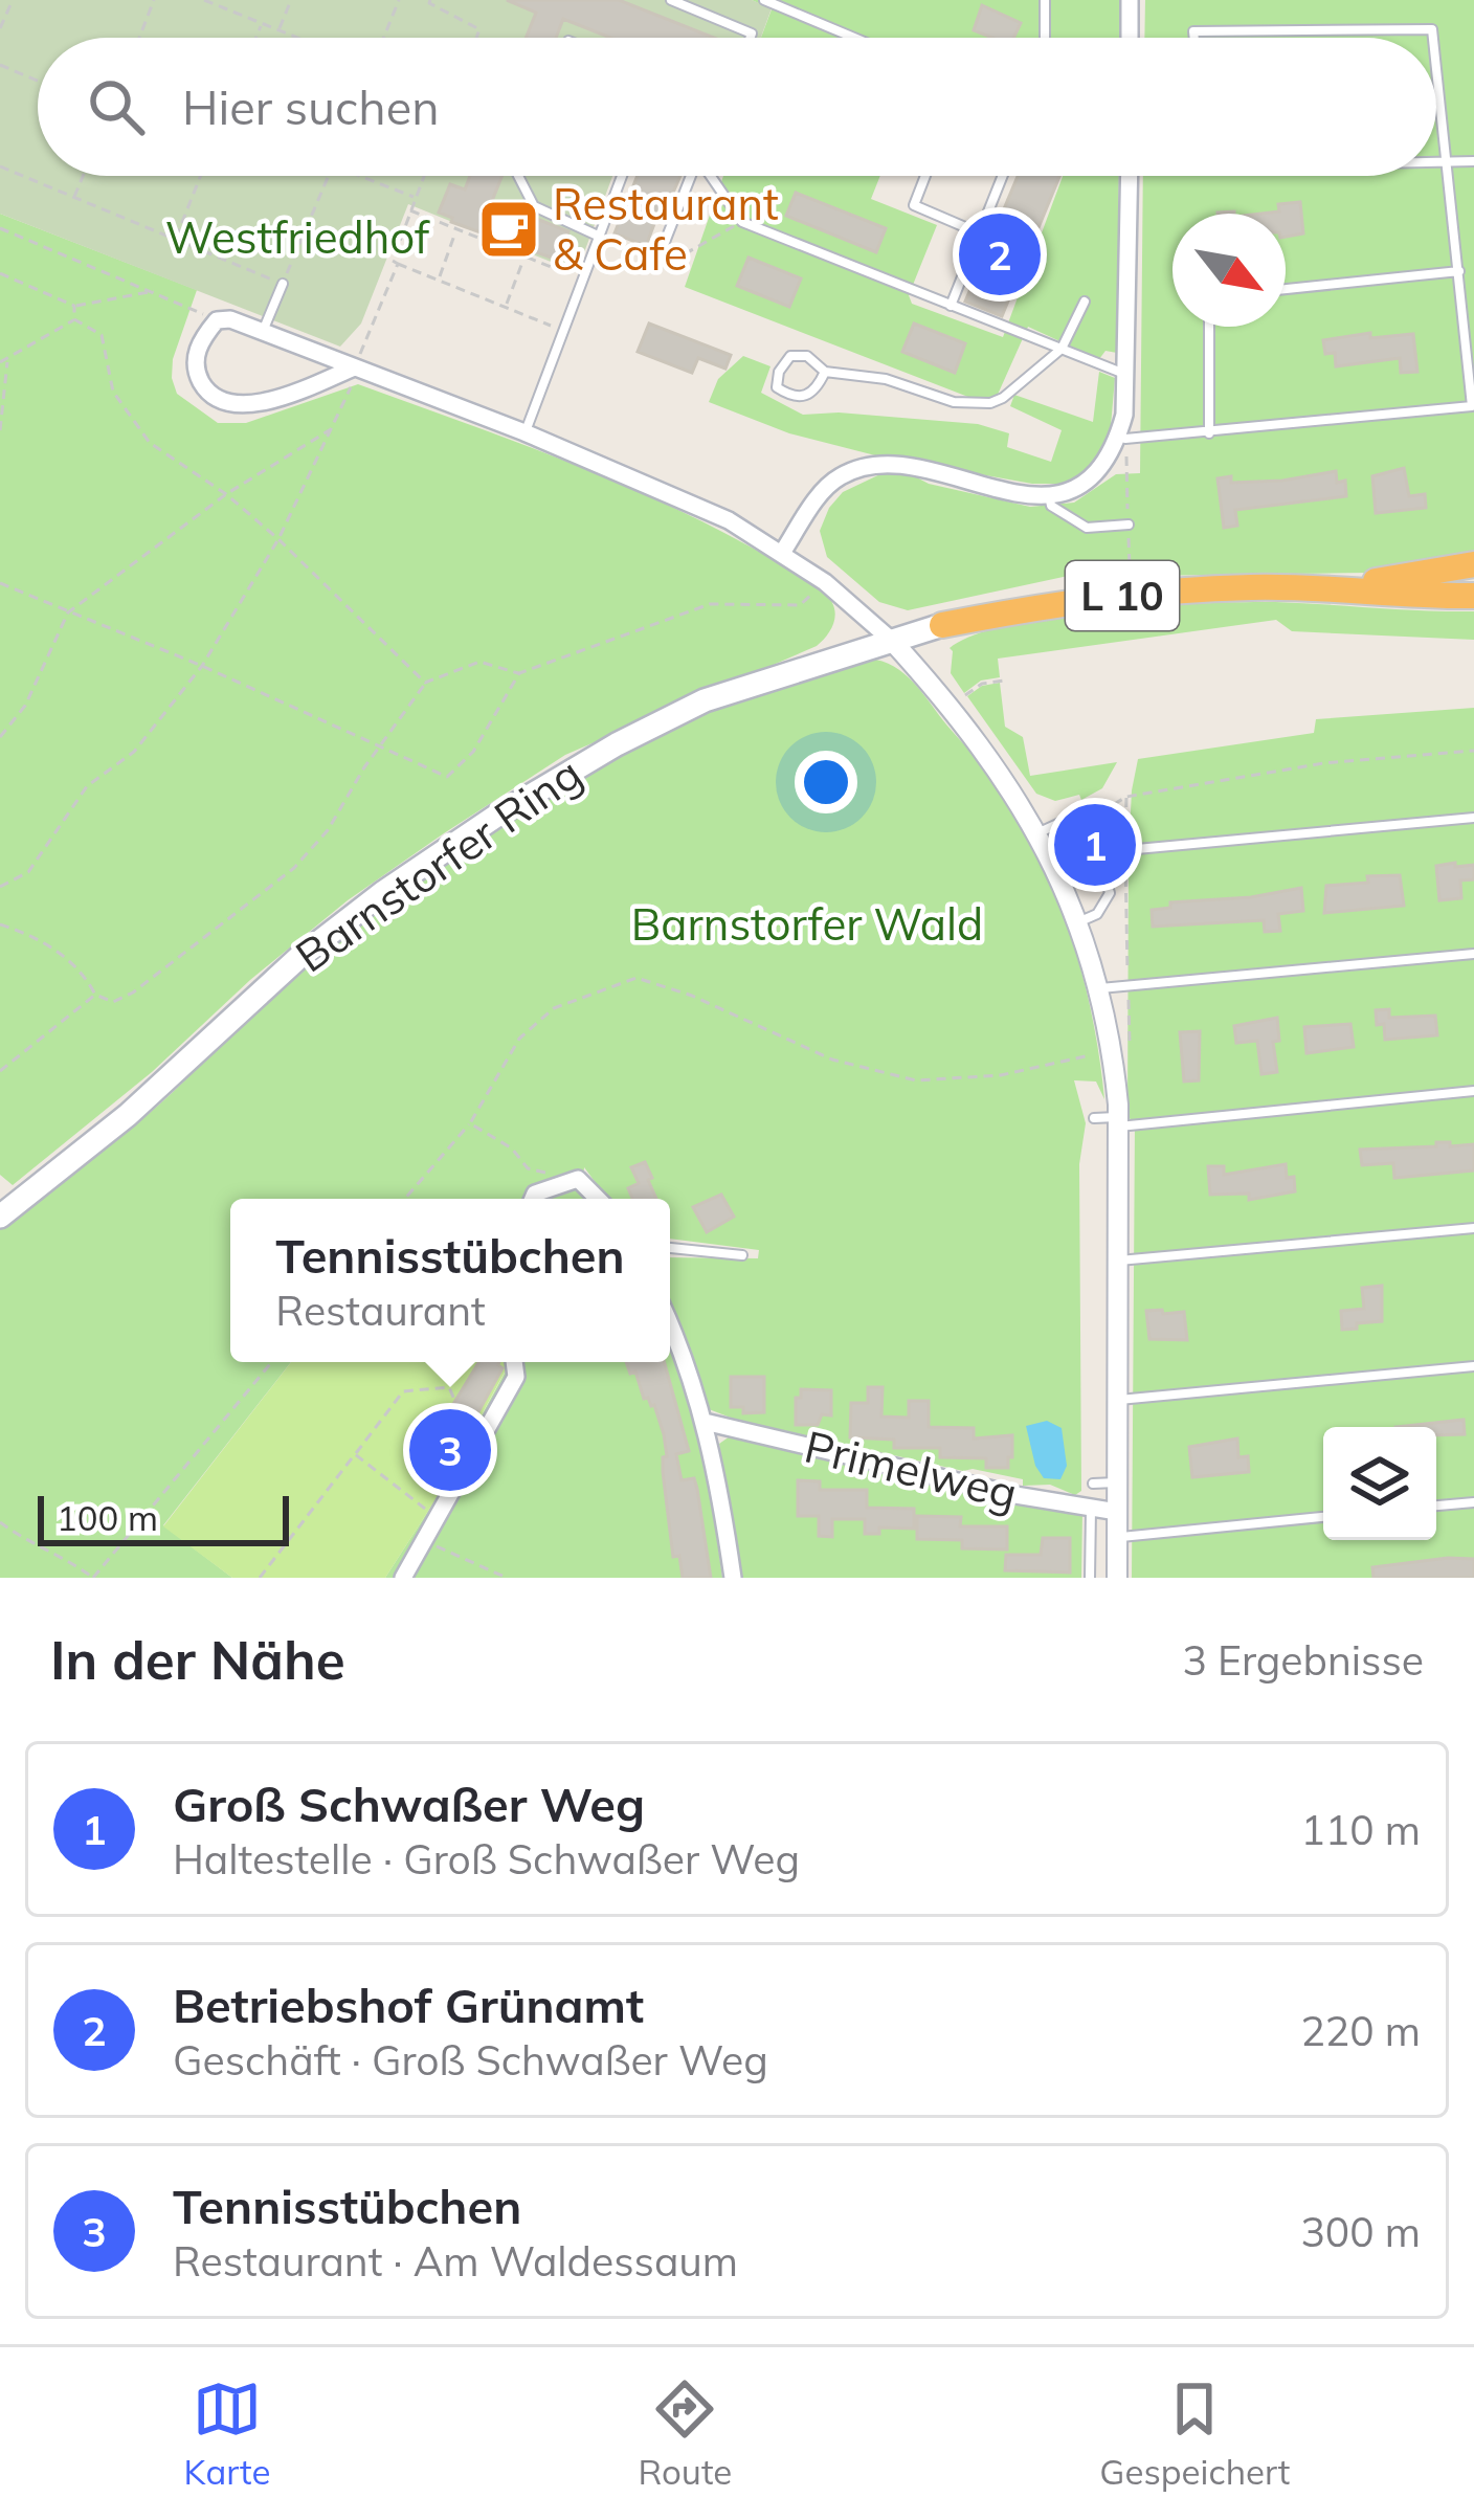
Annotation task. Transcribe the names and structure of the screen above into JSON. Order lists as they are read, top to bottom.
{
  "streets": {
    "highway": ["L 10"],
    "main road": ["Barnstorfer Ring"],
    "street": ["Primelweg"]
  },
  "crossings": [
    ["L 10", "Barnstorfer Ring"]
  ],
  "parks": ["Westfriedhof", "Barnstorfer Wald"],
  "places": {
    "cafe": ["Restaurant & Cafe"]
  },
  "scale_bar": "100 m",
  "north": "bottom right",
  "page": {
    "search": "Hier suchen",
    "pins": ["2", "1", "3"],
    "popup": ["Tennisstübchen", "Restaurant"],
    "scale": "100 m",
    "heading": ["In der Nähe", "3 Ergebnisse"],
    "list": [
      {
        "mark": "1",
        "name": "Groß Schwaßer Weg",
        "note": "Haltestelle · Groß Schwaßer Weg",
        "value": "110 m"
      },
      {
        "mark": "2",
        "name": "Betriebshof Grünamt",
        "note": "Geschäft · Groß Schwaßer Weg",
        "value": "220 m"
      },
      {
        "mark": "3",
        "name": "Tennisstübchen",
        "note": "Restaurant · Am Waldessaum",
        "value": "300 m"
      }
    ],
    "nav": ["Karte", "Route", "Gespeichert"]
  }
}
